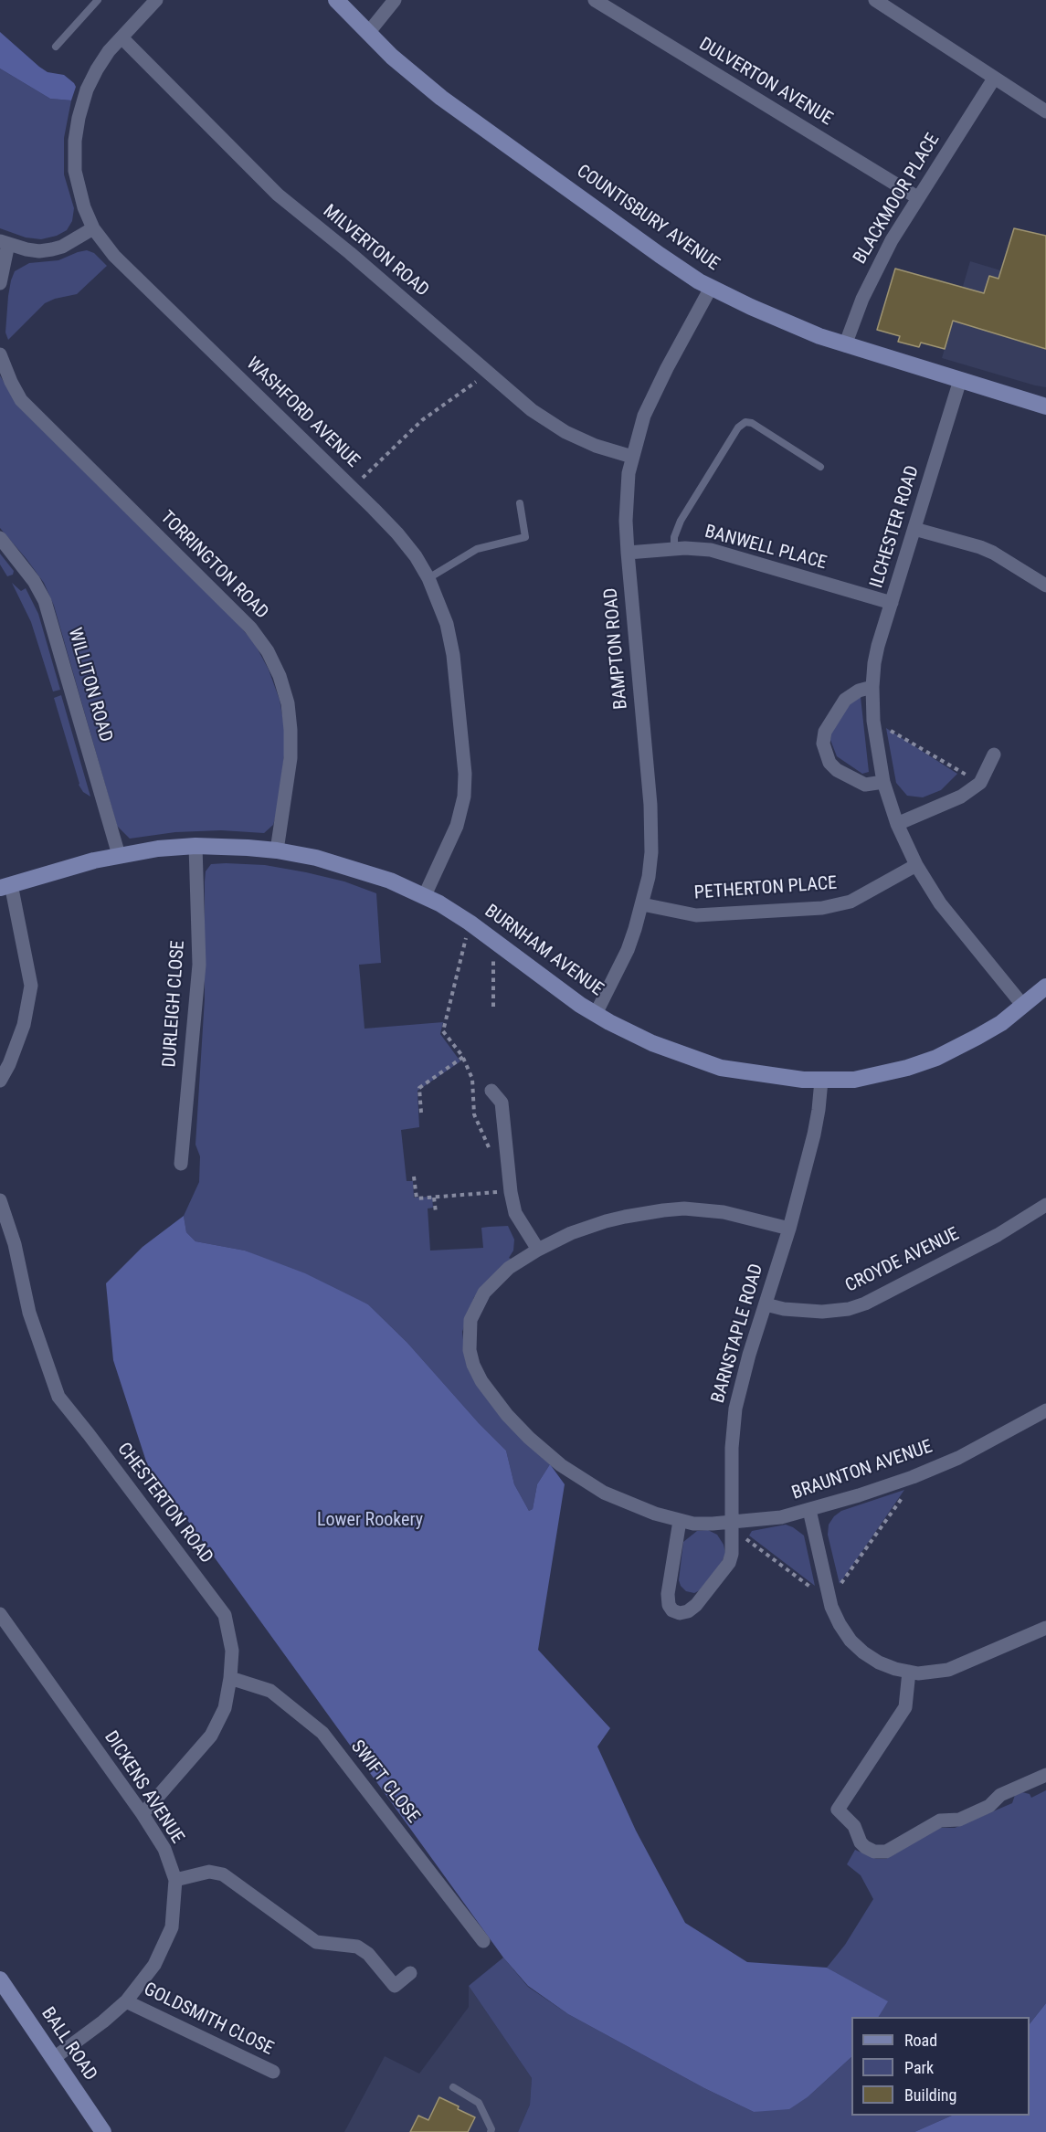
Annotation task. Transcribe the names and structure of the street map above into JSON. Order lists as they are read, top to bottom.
{
  "streets": {
    "street": [
      "DULVERTON AVENUE",
      "BLACKMOOR PLACE",
      "COUNTISBURY AVENUE",
      "MILVERTON ROAD",
      "WASHFORD AVENUE",
      "ILCHESTER ROAD",
      "BANWELL PLACE",
      "TORRINGTON ROAD",
      "BAMPTON ROAD",
      "WILLITON ROAD",
      "PETHERTON PLACE",
      "BURNHAM AVENUE",
      "DURLEIGH CLOSE",
      "CROYDE AVENUE",
      "BARNSTAPLE ROAD",
      "BRAUNTON AVENUE",
      "CHESTERTON ROAD",
      "SWIFT CLOSE",
      "DICKENS AVENUE",
      "GOLDSMITH CLOSE",
      "BALL ROAD"
    ]
  },
  "crossings": [
    ["DULVERTON AVENUE", "BLACKMOOR PLACE"],
    ["BLACKMOOR PLACE", "COUNTISBURY AVENUE"],
    ["COUNTISBURY AVENUE", "ILCHESTER ROAD"],
    ["COUNTISBURY AVENUE", "BAMPTON ROAD"],
    ["MILVERTON ROAD", "WASHFORD AVENUE"],
    ["MILVERTON ROAD", "BAMPTON ROAD"],
    ["WASHFORD AVENUE", "BURNHAM AVENUE"],
    ["ILCHESTER ROAD", "BANWELL PLACE"],
    ["ILCHESTER ROAD", "PETHERTON PLACE"],
    ["ILCHESTER ROAD", "BURNHAM AVENUE"],
    ["BANWELL PLACE", "BAMPTON ROAD"],
    ["TORRINGTON ROAD", "BURNHAM AVENUE"],
    ["BAMPTON ROAD", "PETHERTON PLACE"],
    ["BAMPTON ROAD", "BURNHAM AVENUE"],
    ["WILLITON ROAD", "BURNHAM AVENUE"],
    ["BURNHAM AVENUE", "DURLEIGH CLOSE"],
    ["BURNHAM AVENUE", "BARNSTAPLE ROAD"],
    ["CROYDE AVENUE", "BARNSTAPLE ROAD"],
    ["BARNSTAPLE ROAD", "BRAUNTON AVENUE"],
    ["CHESTERTON ROAD", "SWIFT CLOSE"],
    ["CHESTERTON ROAD", "DICKENS AVENUE"],
    ["DICKENS AVENUE", "GOLDSMITH CLOSE"],
    ["DICKENS AVENUE", "BALL ROAD"]
  ],
  "parks": ["Lower Rookery"],
  "legend": ["Road", "Park", "Building"]
}
